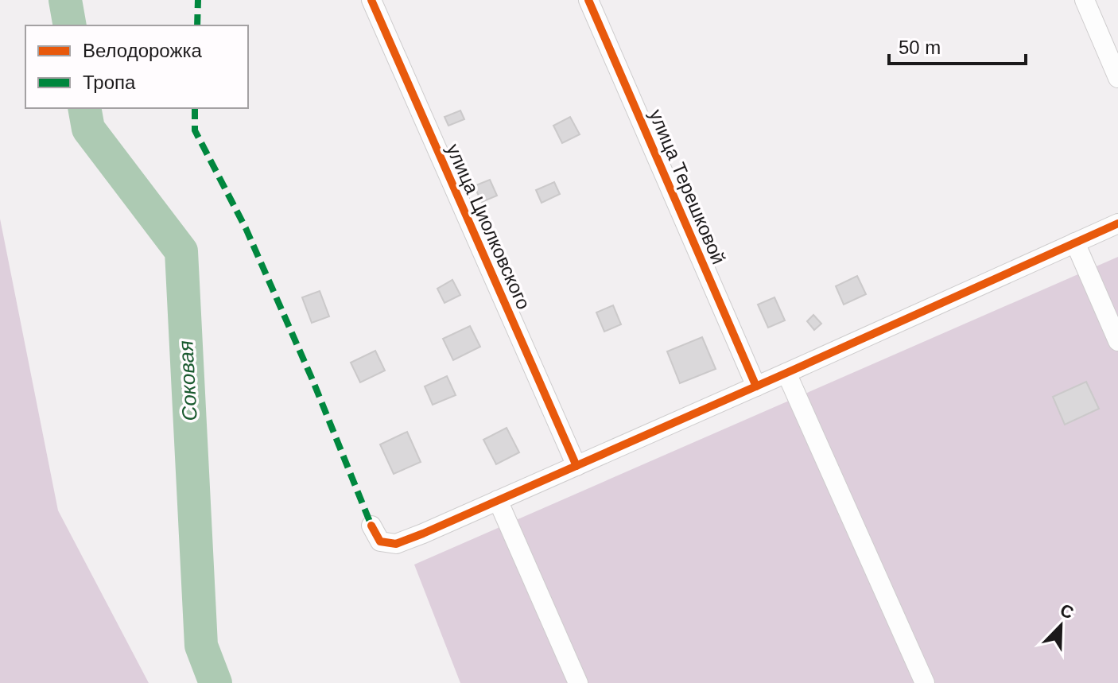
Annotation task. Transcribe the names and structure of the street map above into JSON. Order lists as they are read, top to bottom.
{
  "streets": {
    "street": ["улица Терешковой", "улица Циолковского"]
  },
  "water": ["Соковая"],
  "legend": ["Велодорожка", "Тропа"],
  "scale_bar": "50 m",
  "north": "top right"
}
